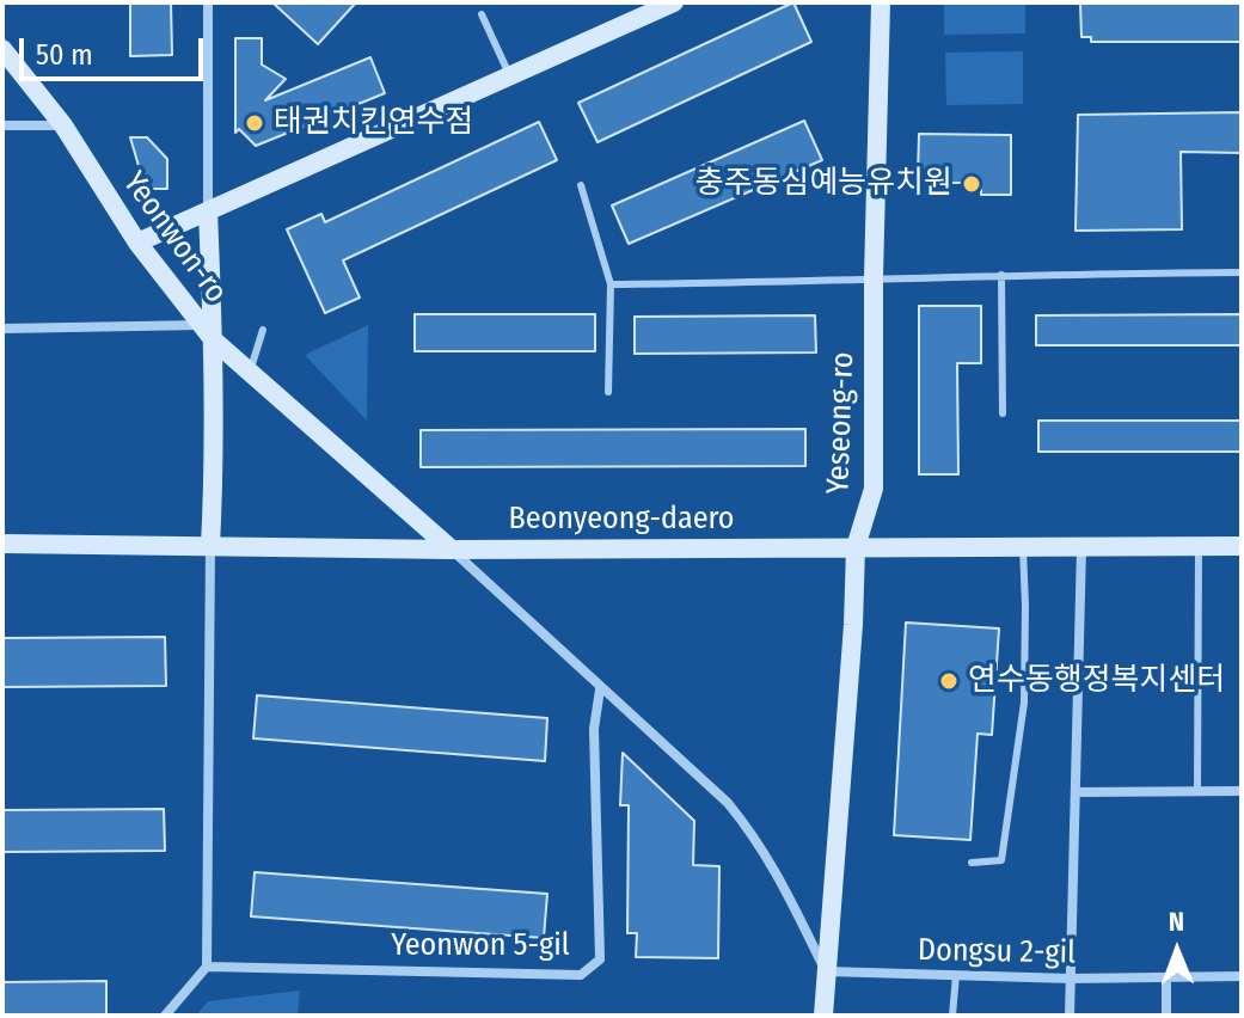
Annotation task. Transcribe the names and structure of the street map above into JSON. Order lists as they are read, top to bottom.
{
  "streets": {
    "street": [
      "Yeonwon-ro",
      "Yeseong-ro",
      "Beonyeong-daero",
      "Yeonwon 5-gil",
      "Dongsu 2-gil"
    ]
  },
  "crossings": [
    ["Yeonwon-ro", "Beonyeong-daero"],
    ["Yeseong-ro", "Beonyeong-daero"],
    ["Yeseong-ro", "Dongsu 2-gil"]
  ],
  "places": ["태권치킨연수점", "충주동심예능유치원", "연수동행정복지센터"],
  "scale_bar": "50 m",
  "north": "top"
}
